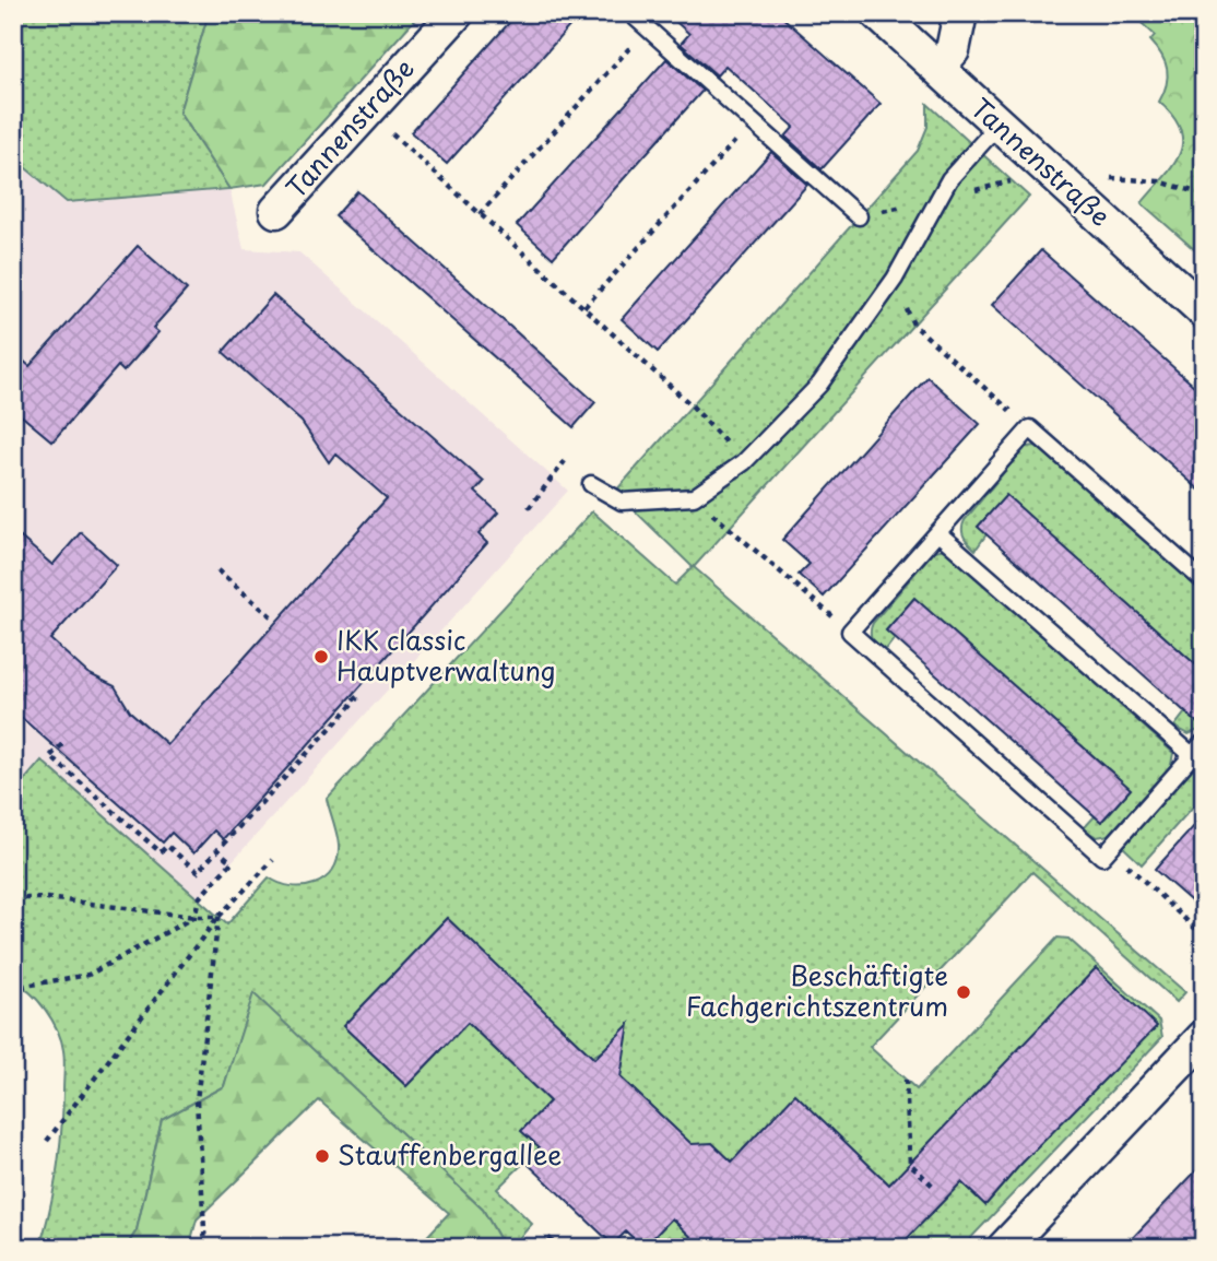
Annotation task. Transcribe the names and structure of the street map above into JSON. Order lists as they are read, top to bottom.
{
  "streets": {
    "street": ["Tannenstraße"]
  },
  "places": ["IKK classic Hauptverwaltung", "Beschäftigte Fachgerichtszentrum", "Stauffenbergallee"]
}
